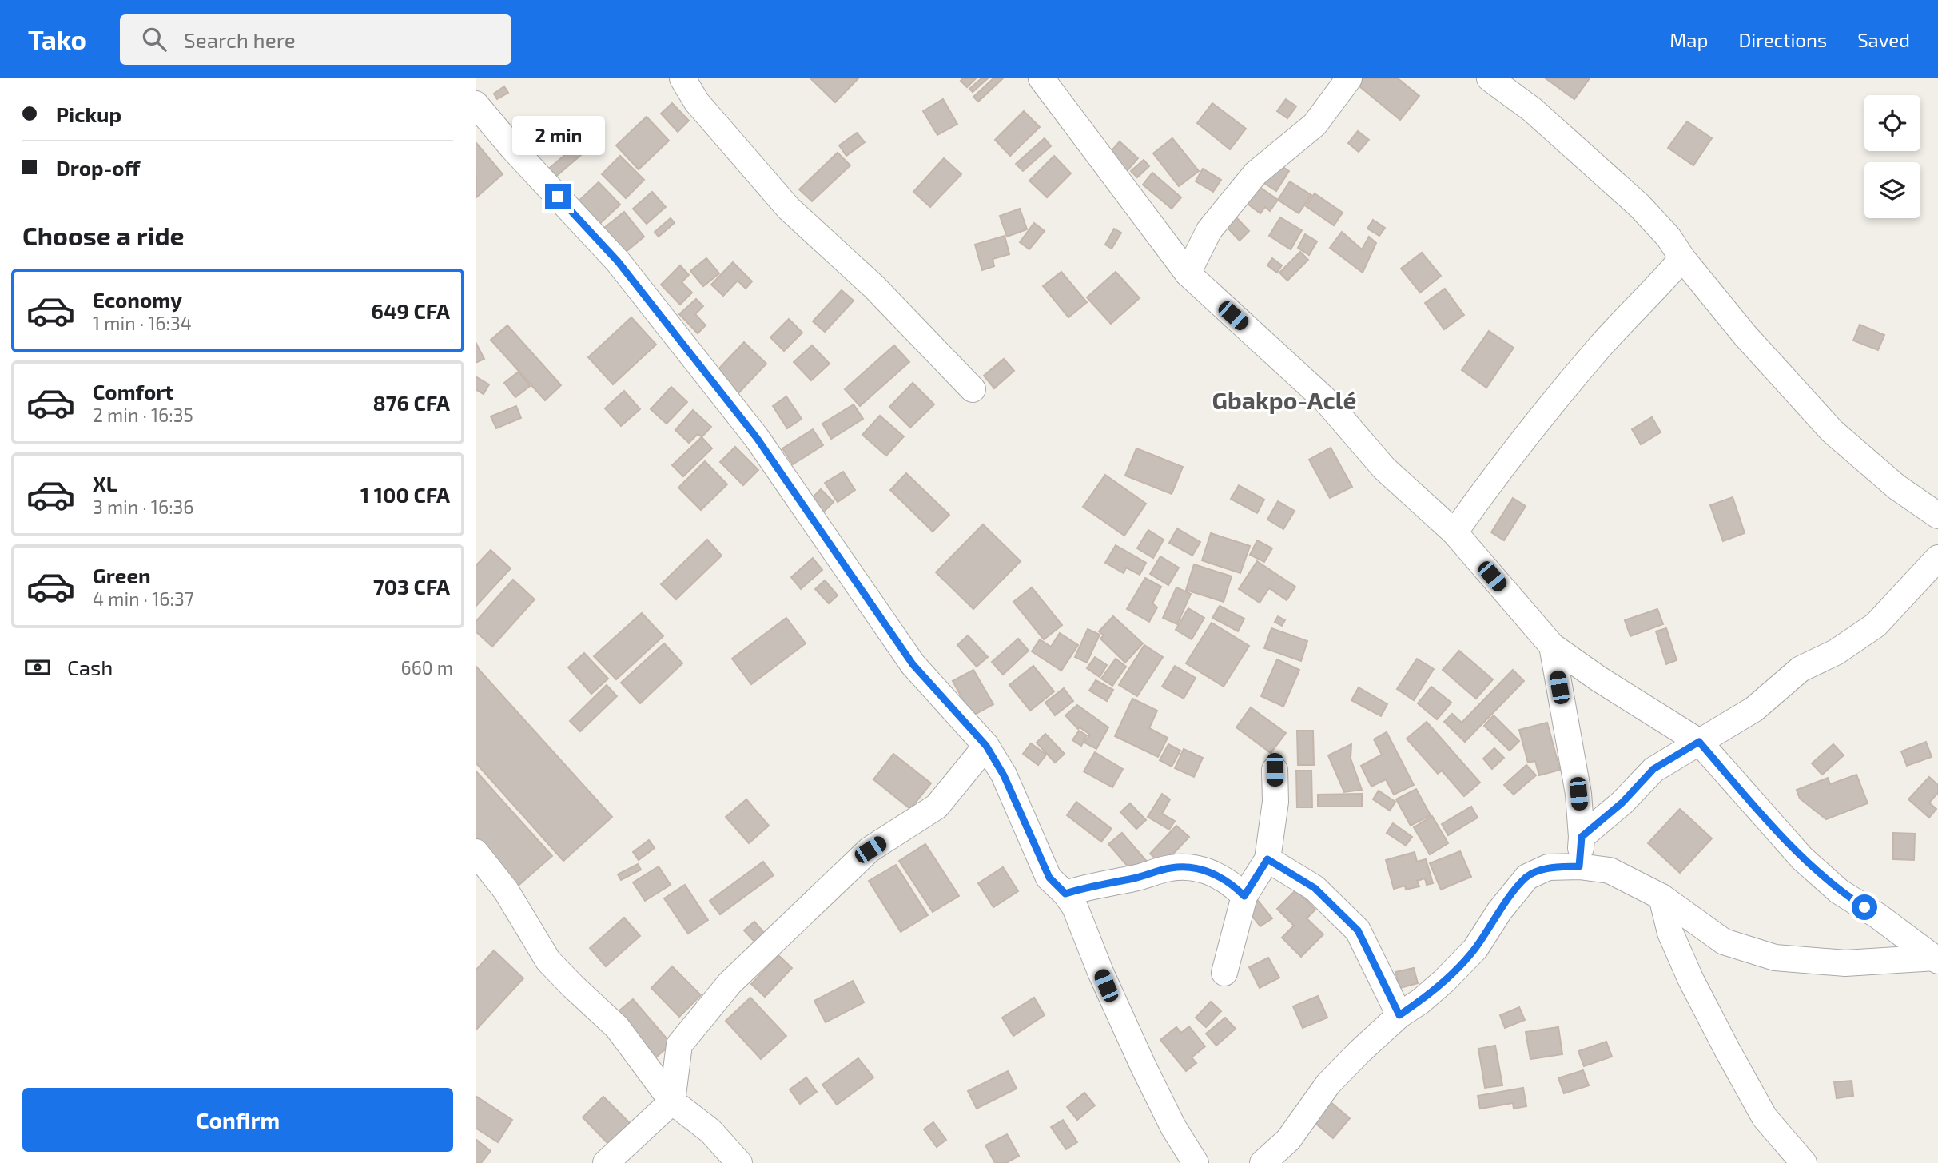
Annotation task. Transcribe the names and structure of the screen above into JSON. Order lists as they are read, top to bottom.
{
  "districts": ["Gbakpo-Aclé"],
  "page": {
    "header": "Tako",
    "search": "Search here",
    "nav": ["Map", "Directions", "Saved"],
    "banner": ["Pickup", "Drop-off"],
    "bubble": "2 min",
    "heading": "Choose a ride",
    "list": [
      {
        "name": "Economy",
        "note": "1 min · 16:34",
        "value": "649 CFA"
      },
      {
        "name": "Comfort",
        "note": "2 min · 16:35",
        "value": "876 CFA"
      },
      {
        "name": "XL",
        "note": "3 min · 16:36",
        "value": "1 100 CFA"
      },
      {
        "name": "Green",
        "note": "4 min · 16:37",
        "value": "703 CFA"
      }
    ],
    "pay": ["Cash", "660 m"],
    "buttons": "Confirm"
  }
}
